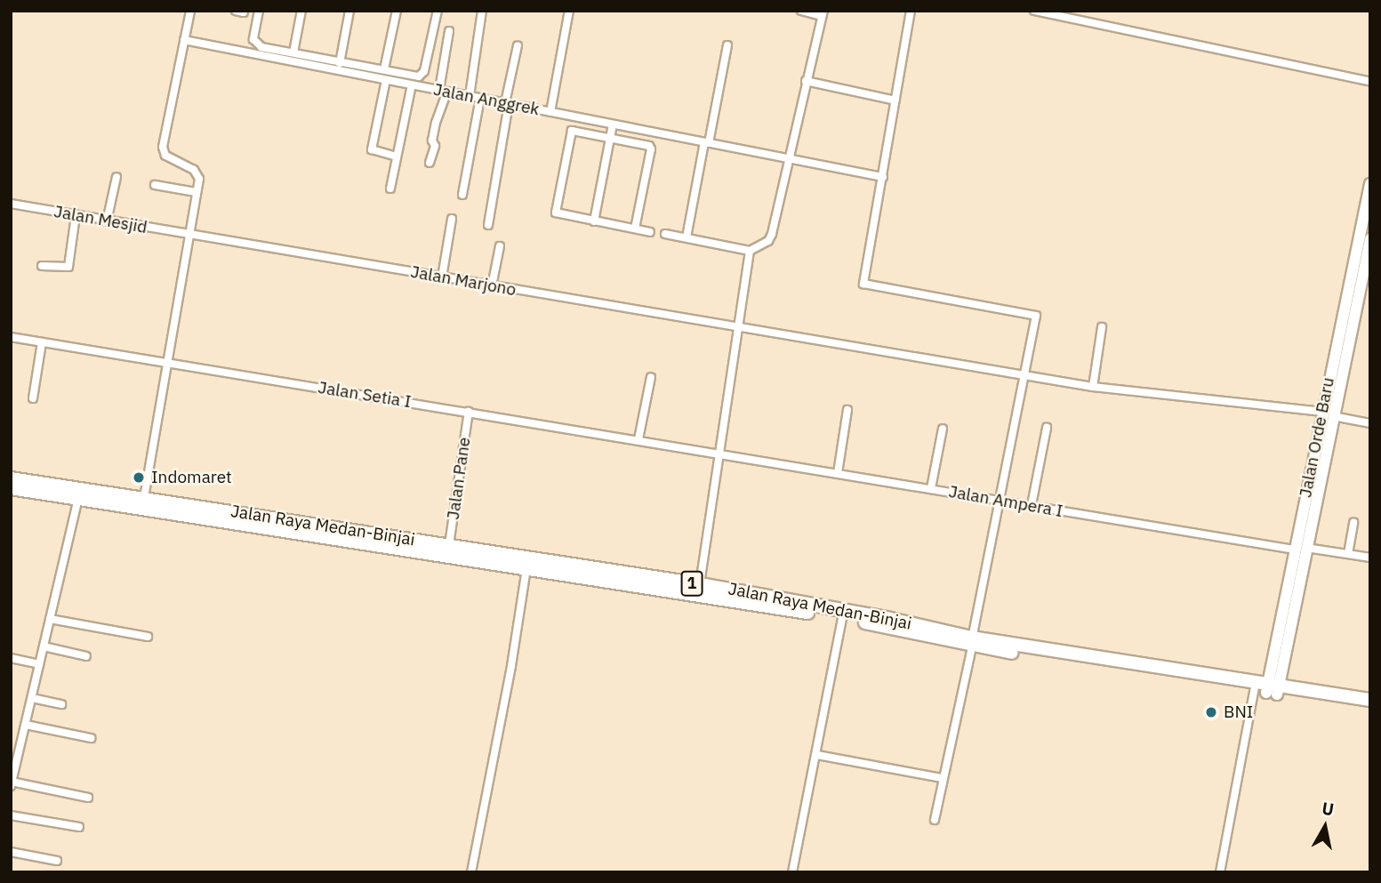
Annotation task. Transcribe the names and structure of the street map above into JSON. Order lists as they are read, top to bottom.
{
  "streets": {
    "highway": ["Jalan Raya Medan-Binjai", "1"],
    "main road": ["Jalan Orde Baru"],
    "street": [
      "Jalan Anggrek",
      "Jalan Mesjid",
      "Jalan Marjono",
      "Jalan Setia I",
      "Jalan Pane",
      "Jalan Ampera I"
    ]
  },
  "crossings": [
    ["Jalan Mesjid", "Jalan Marjono"],
    ["Jalan Marjono", "Jalan Orde Baru"],
    ["Jalan Setia I", "Jalan Pane"],
    ["Jalan Setia I", "Jalan Ampera I"],
    ["Jalan Orde Baru", "Jalan Ampera I"],
    ["Jalan Orde Baru", "Jalan Raya Medan-Binjai"],
    ["Jalan Pane", "Jalan Raya Medan-Binjai"]
  ],
  "places": ["Indomaret", "BNI"],
  "north": "top"
}
